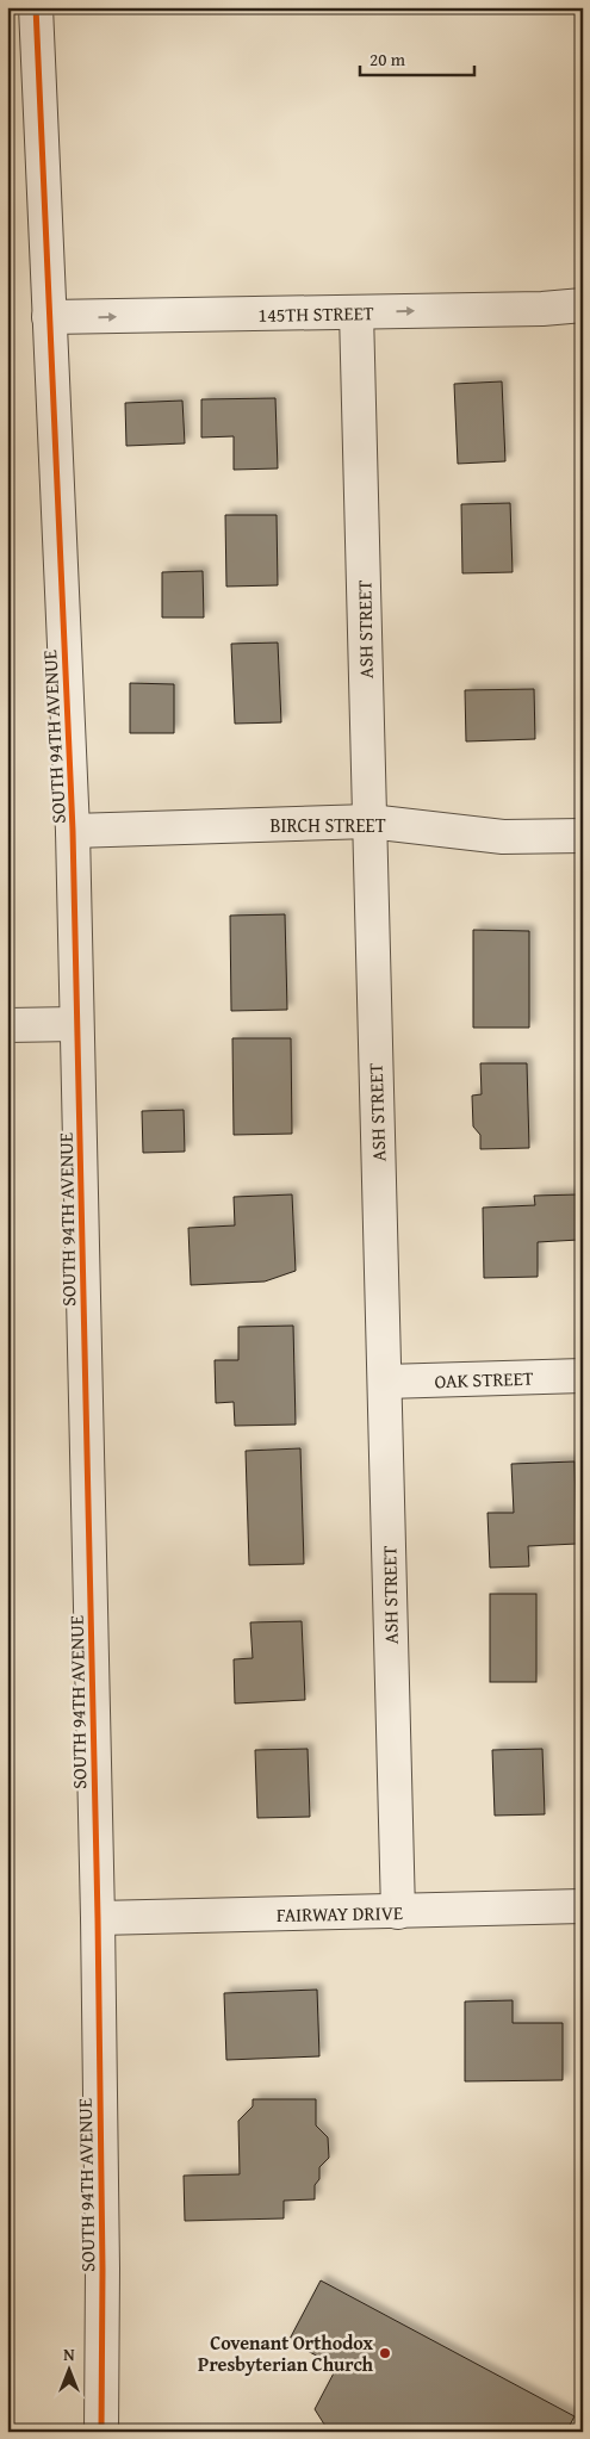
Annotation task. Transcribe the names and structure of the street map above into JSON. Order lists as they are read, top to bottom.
{
  "streets": {
    "street": [
      "145TH STREET",
      "ASH STREET",
      "SOUTH 94TH AVENUE",
      "BIRCH STREET",
      "OAK STREET",
      "FAIRWAY DRIVE"
    ]
  },
  "crossings": [
    ["145TH STREET", "ASH STREET"],
    ["145TH STREET", "SOUTH 94TH AVENUE"],
    ["ASH STREET", "BIRCH STREET"],
    ["ASH STREET", "OAK STREET"],
    ["ASH STREET", "FAIRWAY DRIVE"],
    ["SOUTH 94TH AVENUE", "BIRCH STREET"],
    ["SOUTH 94TH AVENUE", "FAIRWAY DRIVE"]
  ],
  "one_way": ["145TH STREET"],
  "places": ["Covenant Orthodox Presbyterian Church"],
  "scale_bar": "20 m",
  "north": "top"
}
